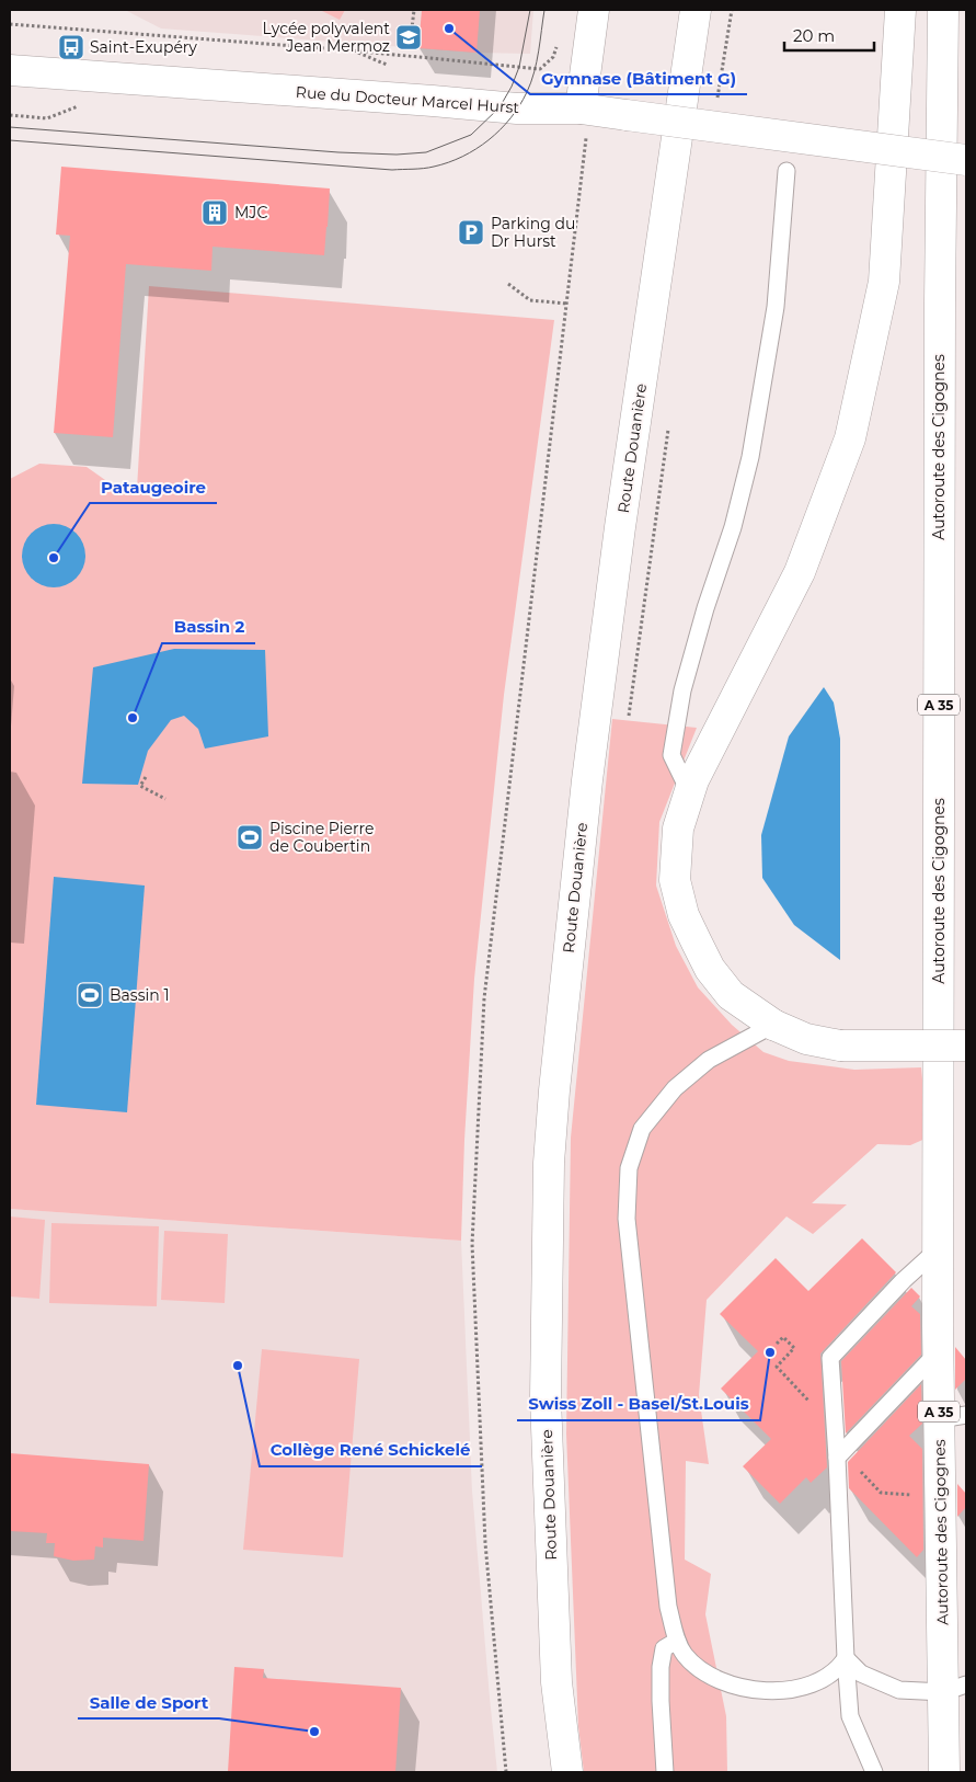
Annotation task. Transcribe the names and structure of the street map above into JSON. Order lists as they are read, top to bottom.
{
  "streets": {
    "main road": [
      "Rue du Docteur Marcel Hurst",
      "Autoroute des Cigognes",
      "Route Douanière",
      "A 35"
    ]
  },
  "places": {
    "other": [
      "Gymnase (Bâtiment G)",
      "Pataugeoire",
      "Bassin 2",
      "Swiss Zoll - Basel/St.Louis",
      "Collège René Schickelé",
      "Salle de Sport"
    ],
    "school or university": ["Lycée polyvalent Jean Mermoz"],
    "bus stop": ["Saint-Exupéry"],
    "building": ["MJC"],
    "parking": ["Parking du Dr Hurst"],
    "sports": ["Piscine Pierre de Coubertin", "Bassin 1"]
  },
  "scale_bar": "20 m"
}
